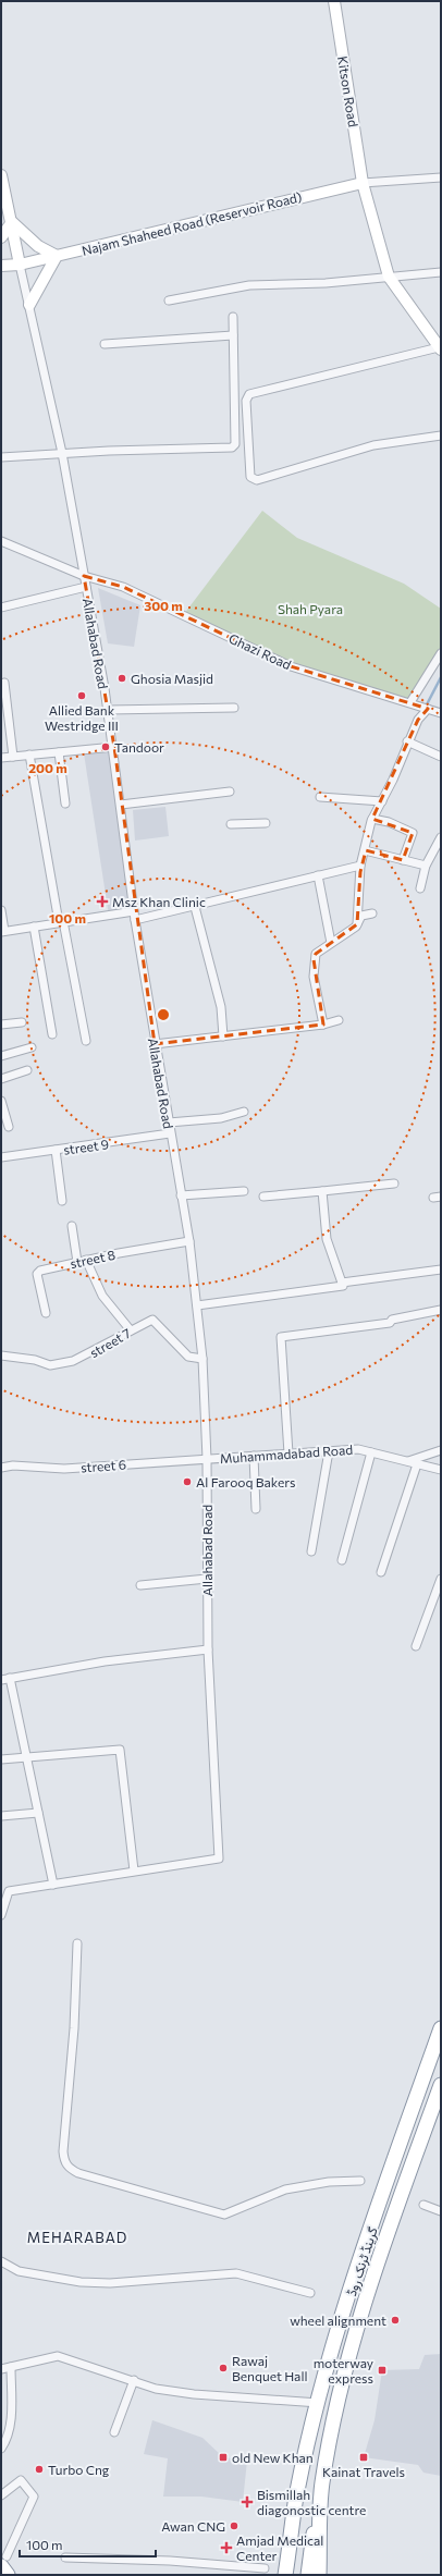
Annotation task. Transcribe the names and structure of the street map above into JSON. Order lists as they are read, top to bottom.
{
  "streets": {
    "highway": ["گرینڈ ٹرنک روڈ"],
    "main road": ["Kitson Road", "Najam Shaheed Road (Reservoir Road)"],
    "street": [
      "Allahabad Road",
      "Ghazi Road",
      "street 9",
      "street 8",
      "street 7",
      "Muhammadabad Road",
      "street 6"
    ]
  },
  "crossings": [
    ["Kitson Road", "Najam Shaheed Road (Reservoir Road)"],
    ["Najam Shaheed Road (Reservoir Road)", "Allahabad Road"],
    ["Allahabad Road", "Ghazi Road"],
    ["Allahabad Road", "street 9"],
    ["Allahabad Road", "street 8"],
    ["Allahabad Road", "street 7"],
    ["Allahabad Road", "Muhammadabad Road"],
    ["Allahabad Road", "street 6"],
    ["Muhammadabad Road", "street 6"]
  ],
  "districts": ["MEHARABAD"],
  "parks": ["Shah Pyara"],
  "places": {
    "other": [
      "Ghosia Masjid",
      "Allied Bank Westridge III",
      "Tandoor",
      "Al Farooq Bakers",
      "wheel alignment",
      "Rawaj Benquet Hall",
      "Turbo Cng",
      "Awan CNG"
    ],
    "health": ["Msz Khan Clinic", "Bismillah diagonostic centre", "Amjad Medical Center"],
    "transit": ["moterway express", "old New Khan", "Kainat Travels"]
  },
  "scale_bar": "100 m",
  "rings": ["300 m", "200 m", "100 m"]
}
